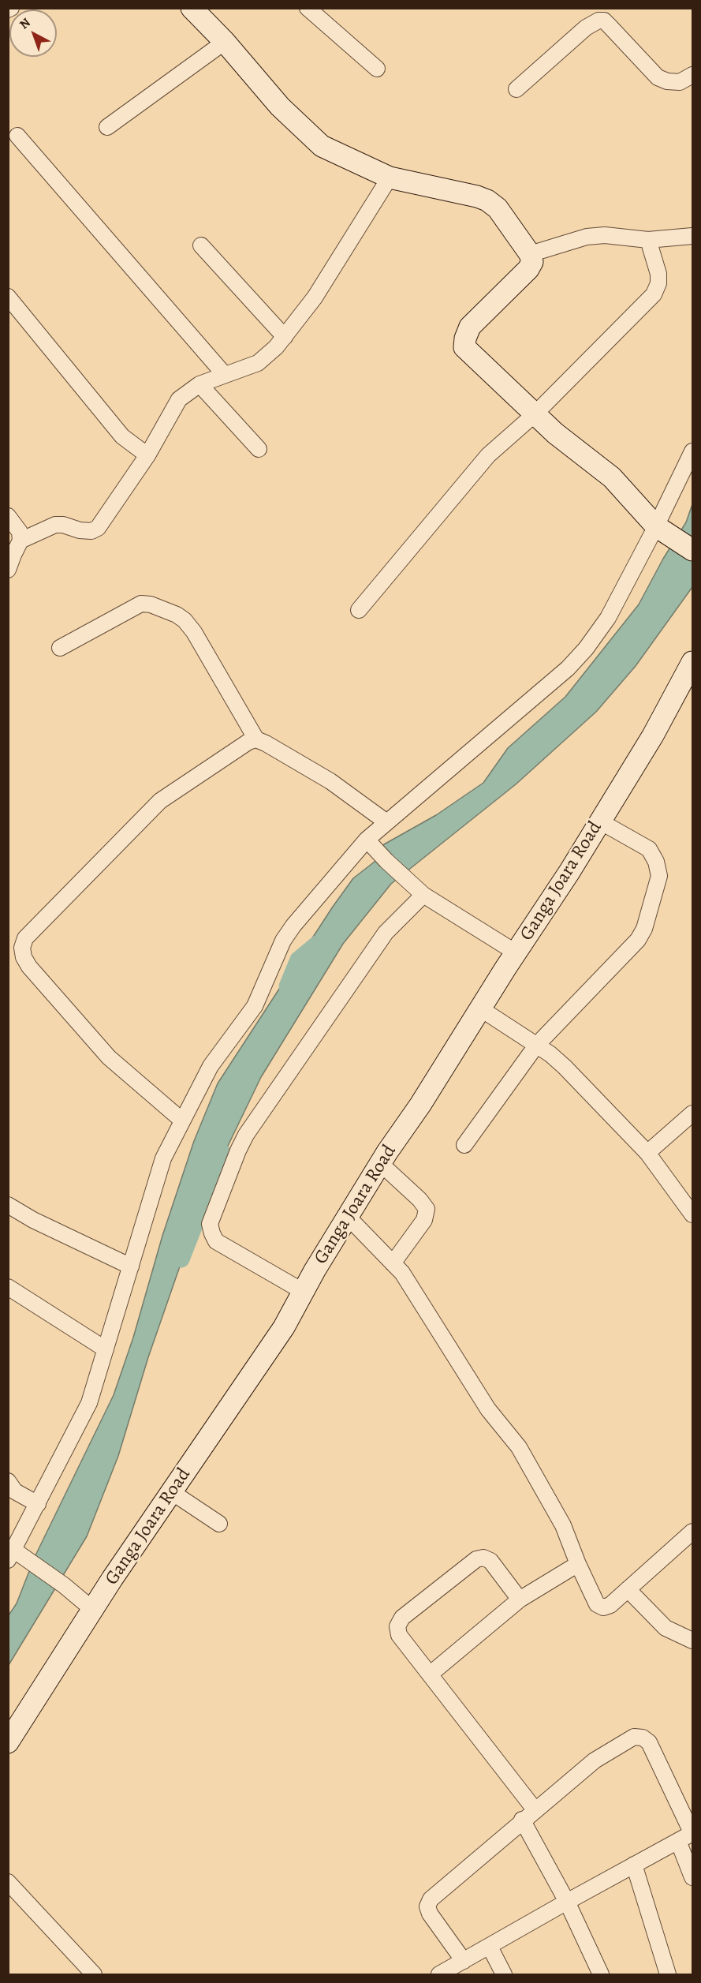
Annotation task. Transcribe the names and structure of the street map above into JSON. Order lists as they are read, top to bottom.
{
  "streets": {
    "main road": ["Ganga Joara Road"]
  },
  "north": "top left"
}
